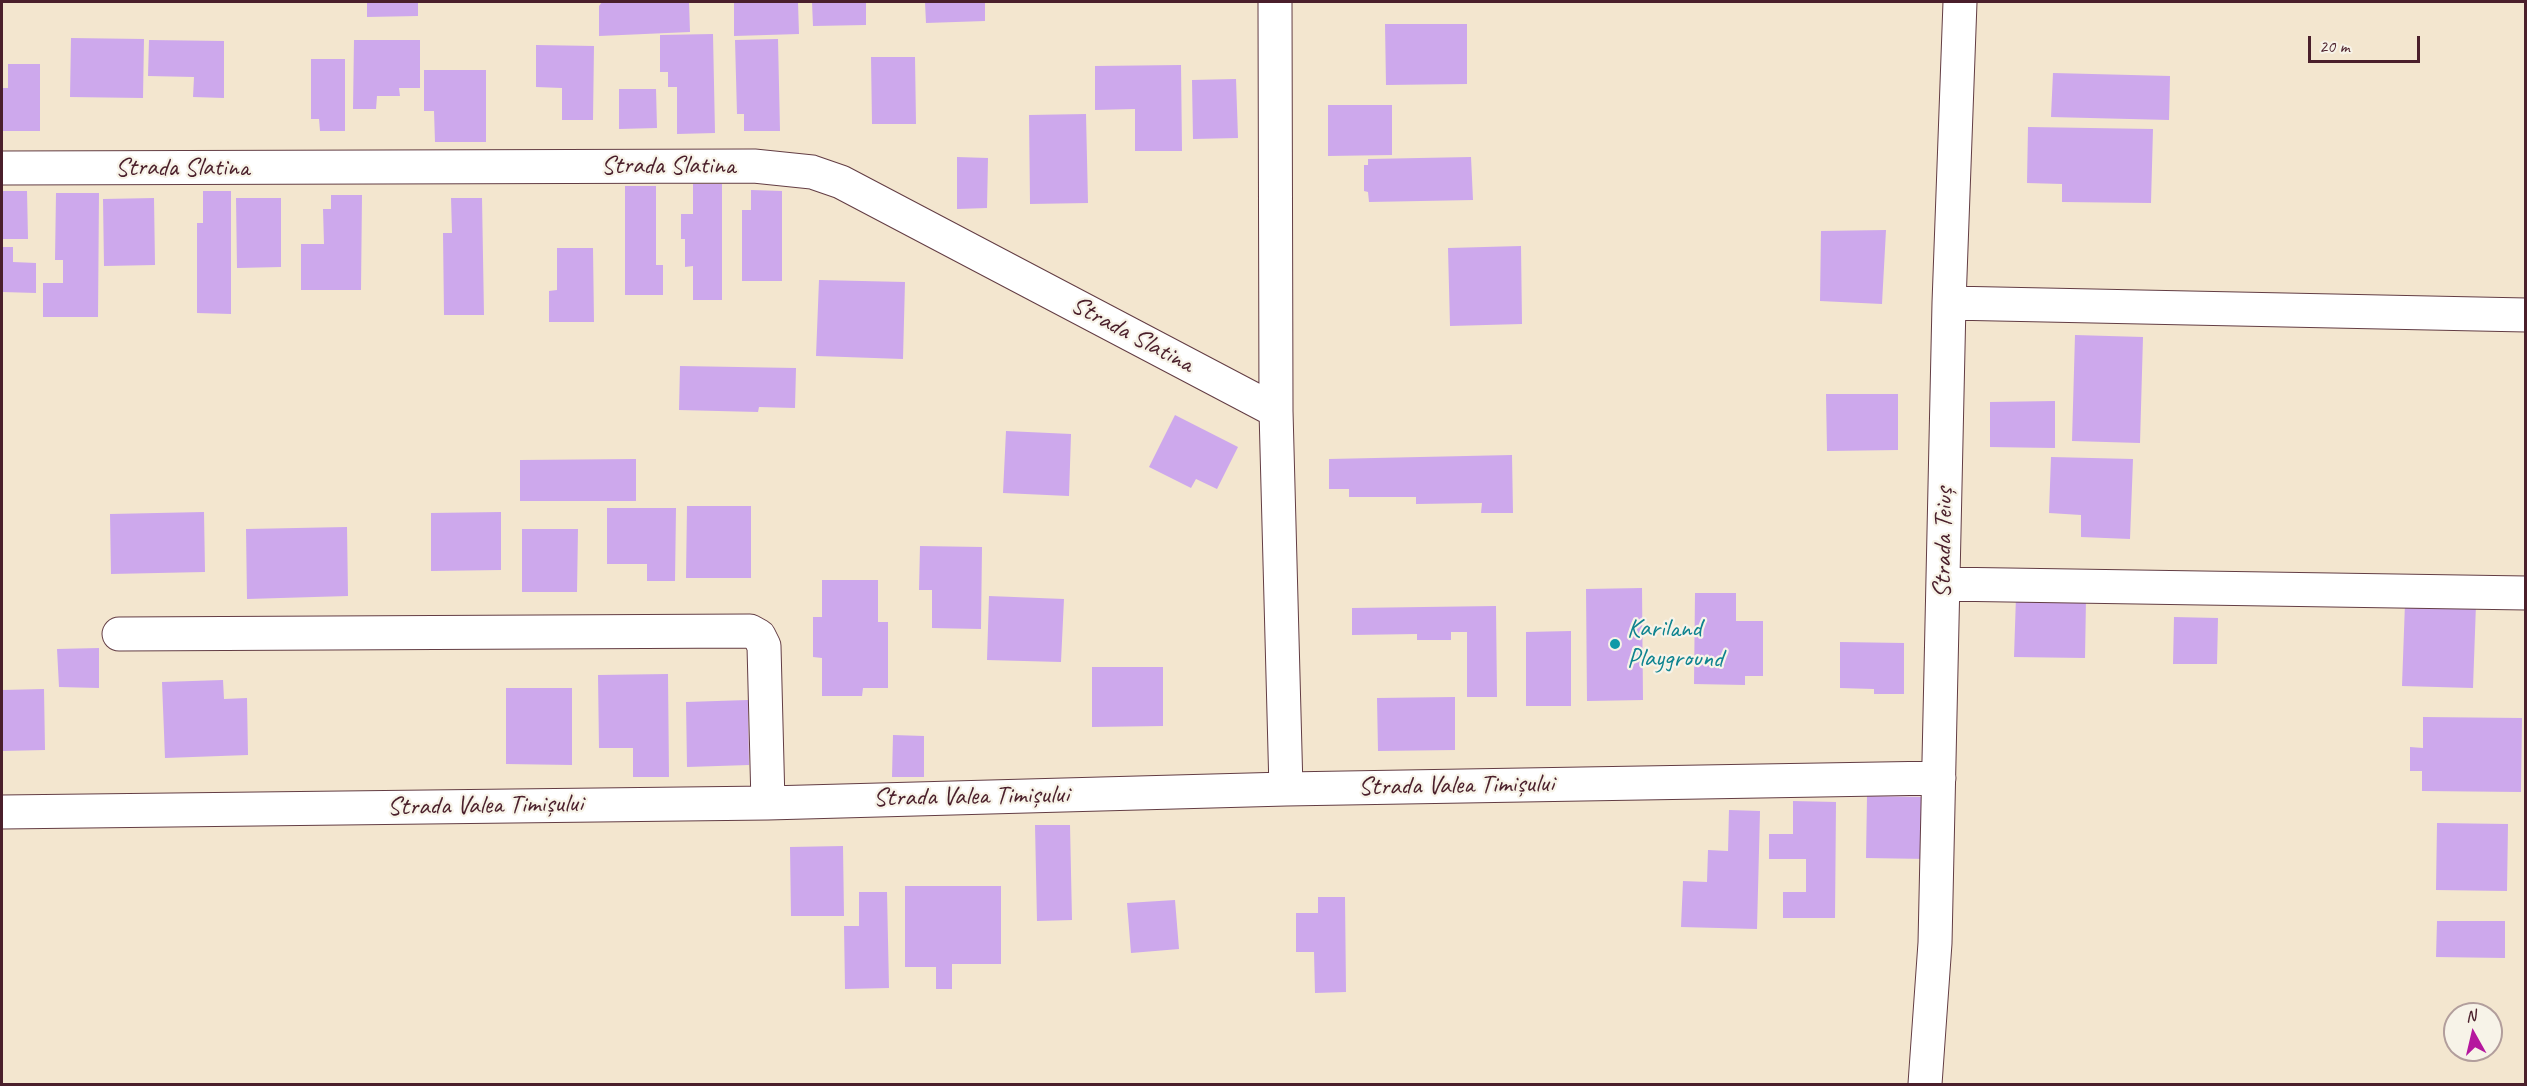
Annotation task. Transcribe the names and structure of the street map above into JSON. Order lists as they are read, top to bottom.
{
  "streets": {
    "street": ["Strada Slatina", "Strada Teiuș", "Strada Valea Timișului"]
  },
  "crossings": [
    ["Strada Teiuș", "Strada Valea Timișului"]
  ],
  "places": ["Kariland Playground"],
  "scale_bar": "20 m",
  "north": "top"
}
